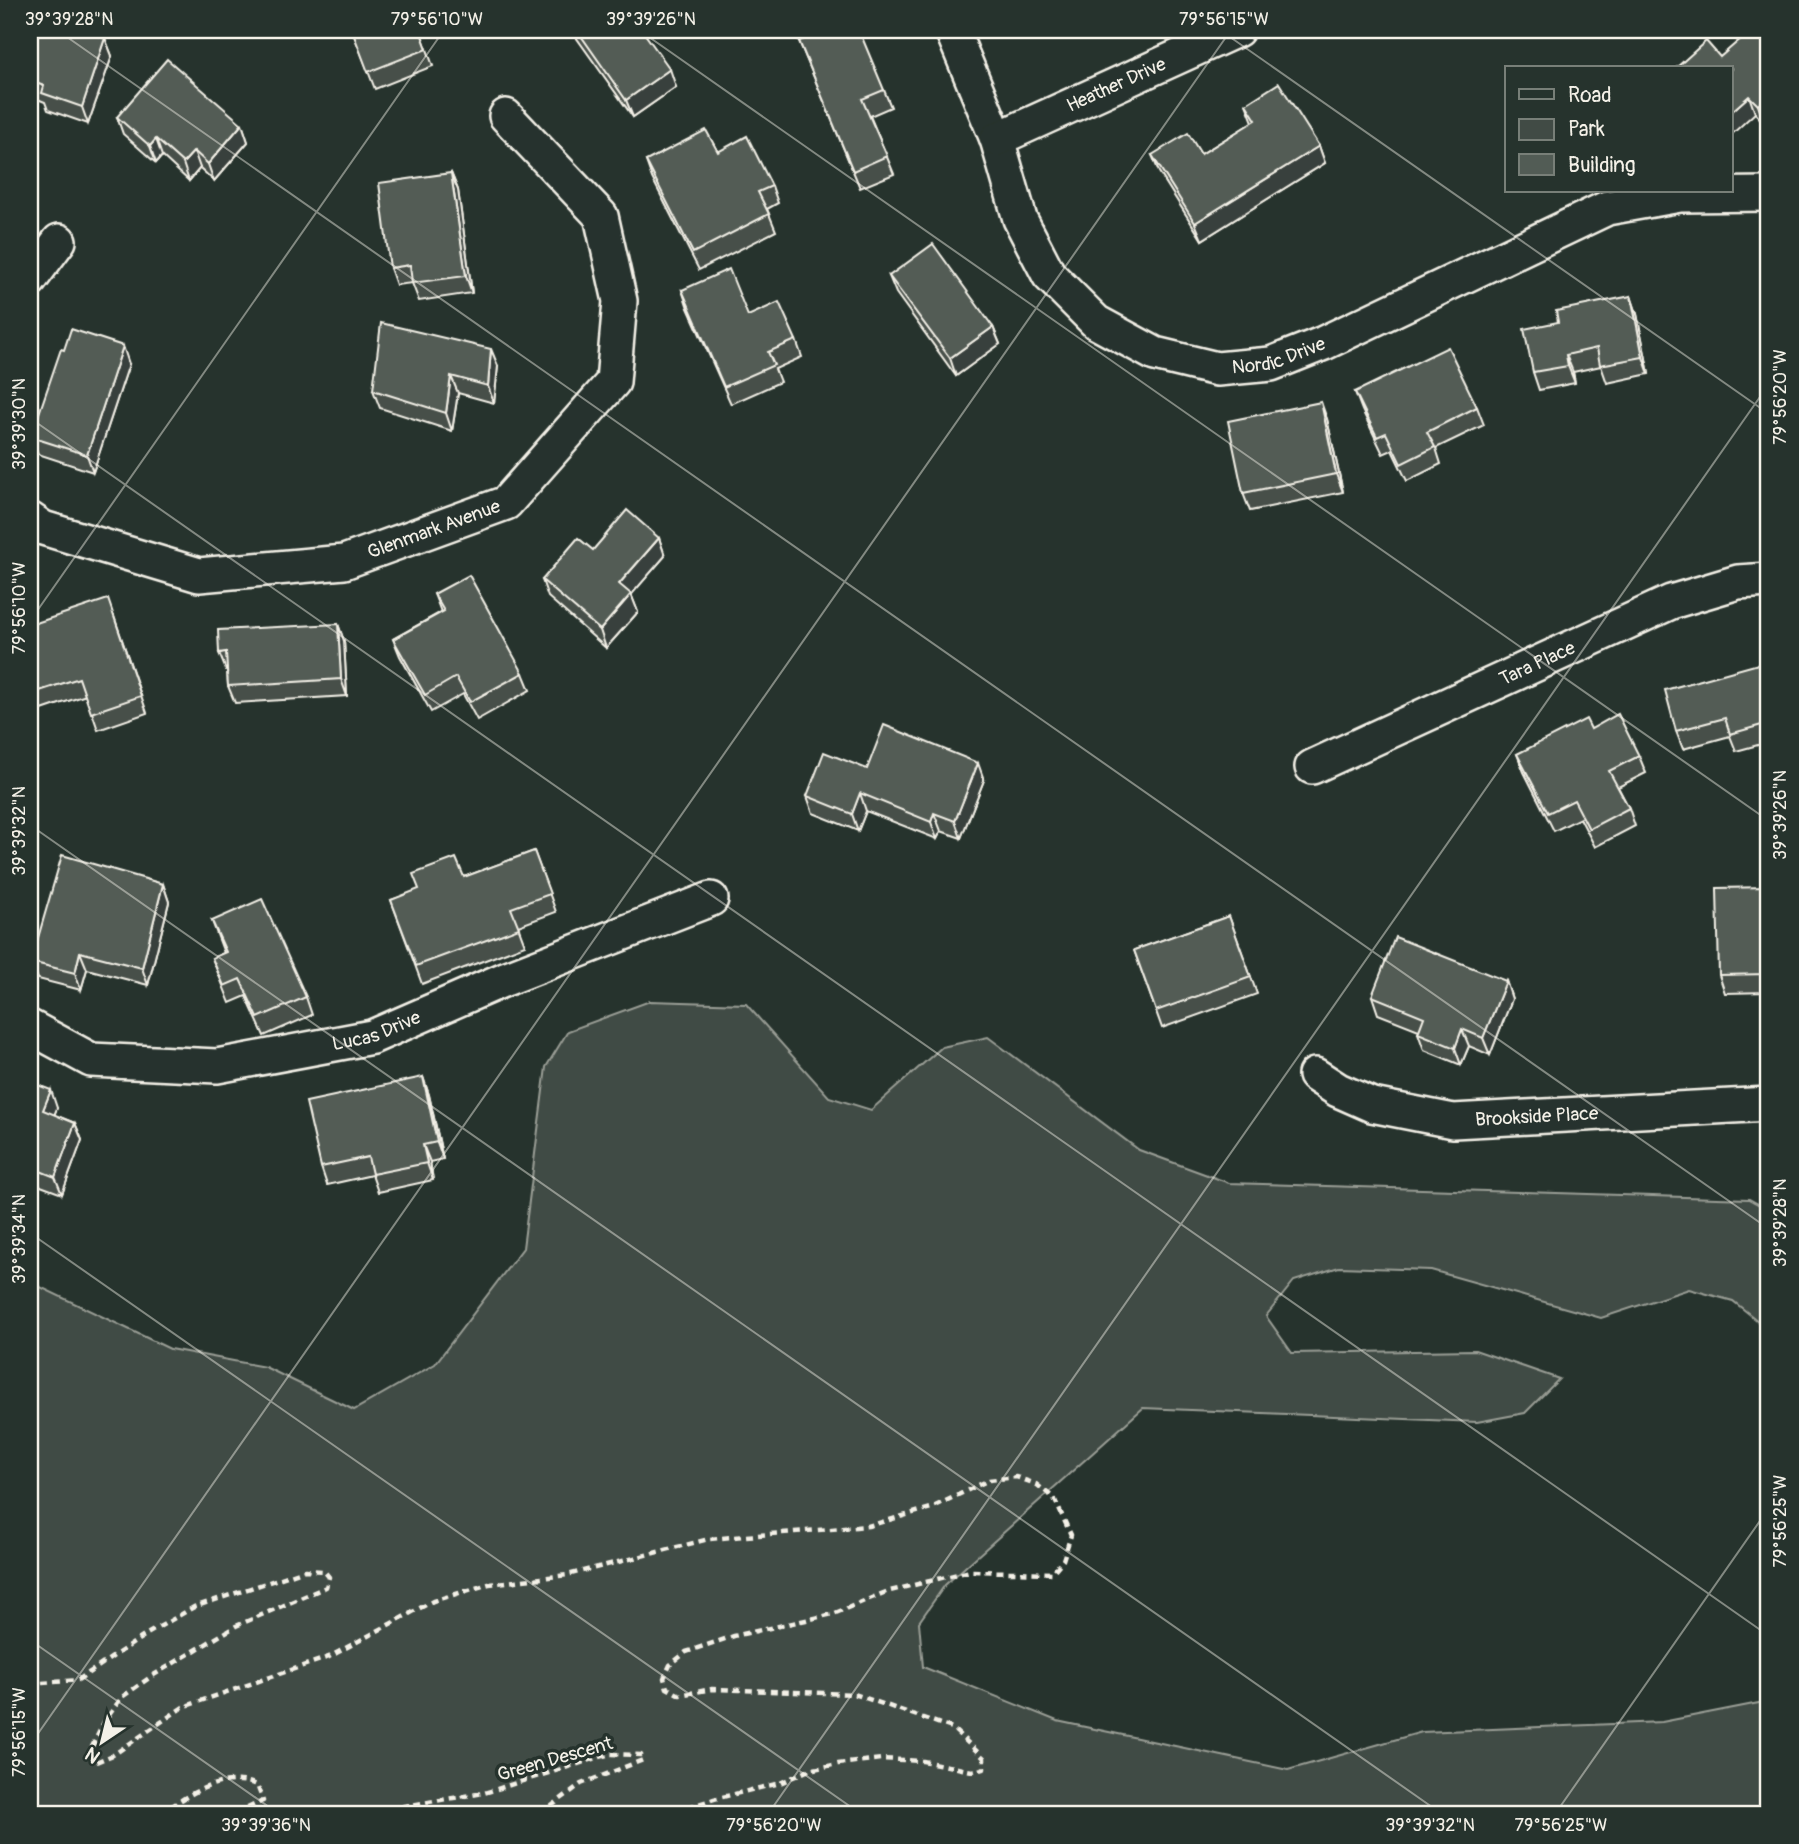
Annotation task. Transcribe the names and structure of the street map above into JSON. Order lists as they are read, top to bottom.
{
  "streets": {
    "street": [
      "Heather Drive",
      "Nordic Drive",
      "Glenmark Avenue",
      "Tara Place",
      "Lucas Drive",
      "Brookside Place"
    ],
    "path": ["Green Descent"]
  },
  "crossings": [
    ["Heather Drive", "Nordic Drive"]
  ],
  "legend": ["Road", "Park", "Building"],
  "north": "bottom left",
  "coordinates": [
    "39°39'28\"N",
    "79°56'10\"W",
    "39°39'26\"N",
    "79°56'15\"W",
    "79°56'20\"W",
    "39°39'30\"N",
    "39°39'32\"N",
    "39°39'34\"N",
    "79°56'25\"W",
    "39°39'36\"N"
  ]
}
